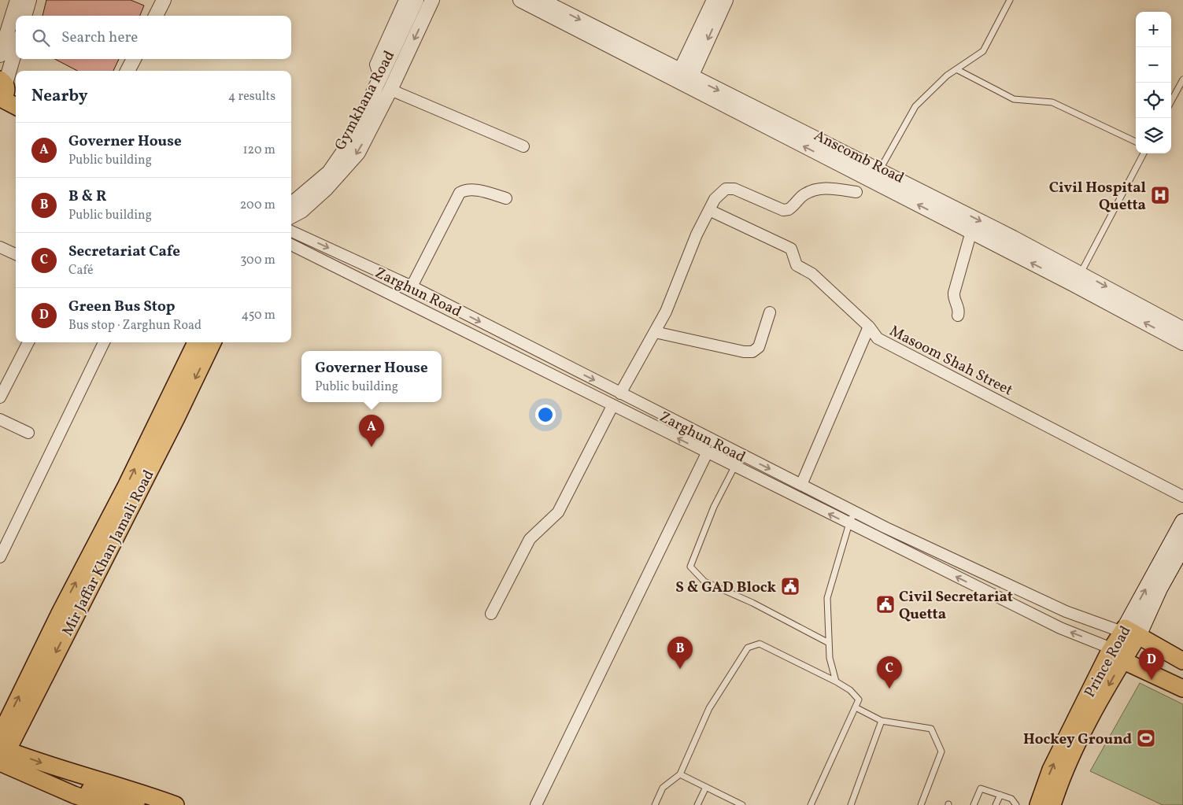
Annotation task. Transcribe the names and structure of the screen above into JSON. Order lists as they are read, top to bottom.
{
  "streets": {
    "main road": ["Zarghun Road", "Mir Jaffar Khan Jamali Road", "Prince Road"],
    "street": ["Gymkhana Road", "Anscomb Road", "Masoom Shah Street"]
  },
  "crossings": [
    ["Zarghun Road", "Prince Road"]
  ],
  "places": {
    "hospital": ["Civil Hospital Quetta"],
    "public building": ["S & GAD Block", "Civil Secretariat Quetta"],
    "sports": ["Hockey Ground"]
  },
  "page": {
    "map_buttons": ["+", "−"],
    "search": "Search here",
    "heading": ["Nearby", "4 results"],
    "list": [
      {
        "mark": "A",
        "name": "Governer House",
        "note": "Public building",
        "value": "120 m"
      },
      {
        "mark": "B",
        "name": "B & R",
        "note": "Public building",
        "value": "200 m"
      },
      {
        "mark": "C",
        "name": "Secretariat Cafe",
        "note": "Café",
        "value": "300 m"
      },
      {
        "mark": "D",
        "name": "Green Bus Stop",
        "note": "Bus stop · Zarghun Road",
        "value": "450 m"
      }
    ],
    "popup": ["Governer House", "Public building"],
    "pins": [
      "A",
      "B",
      "D",
      "C"
    ]
  }
}
